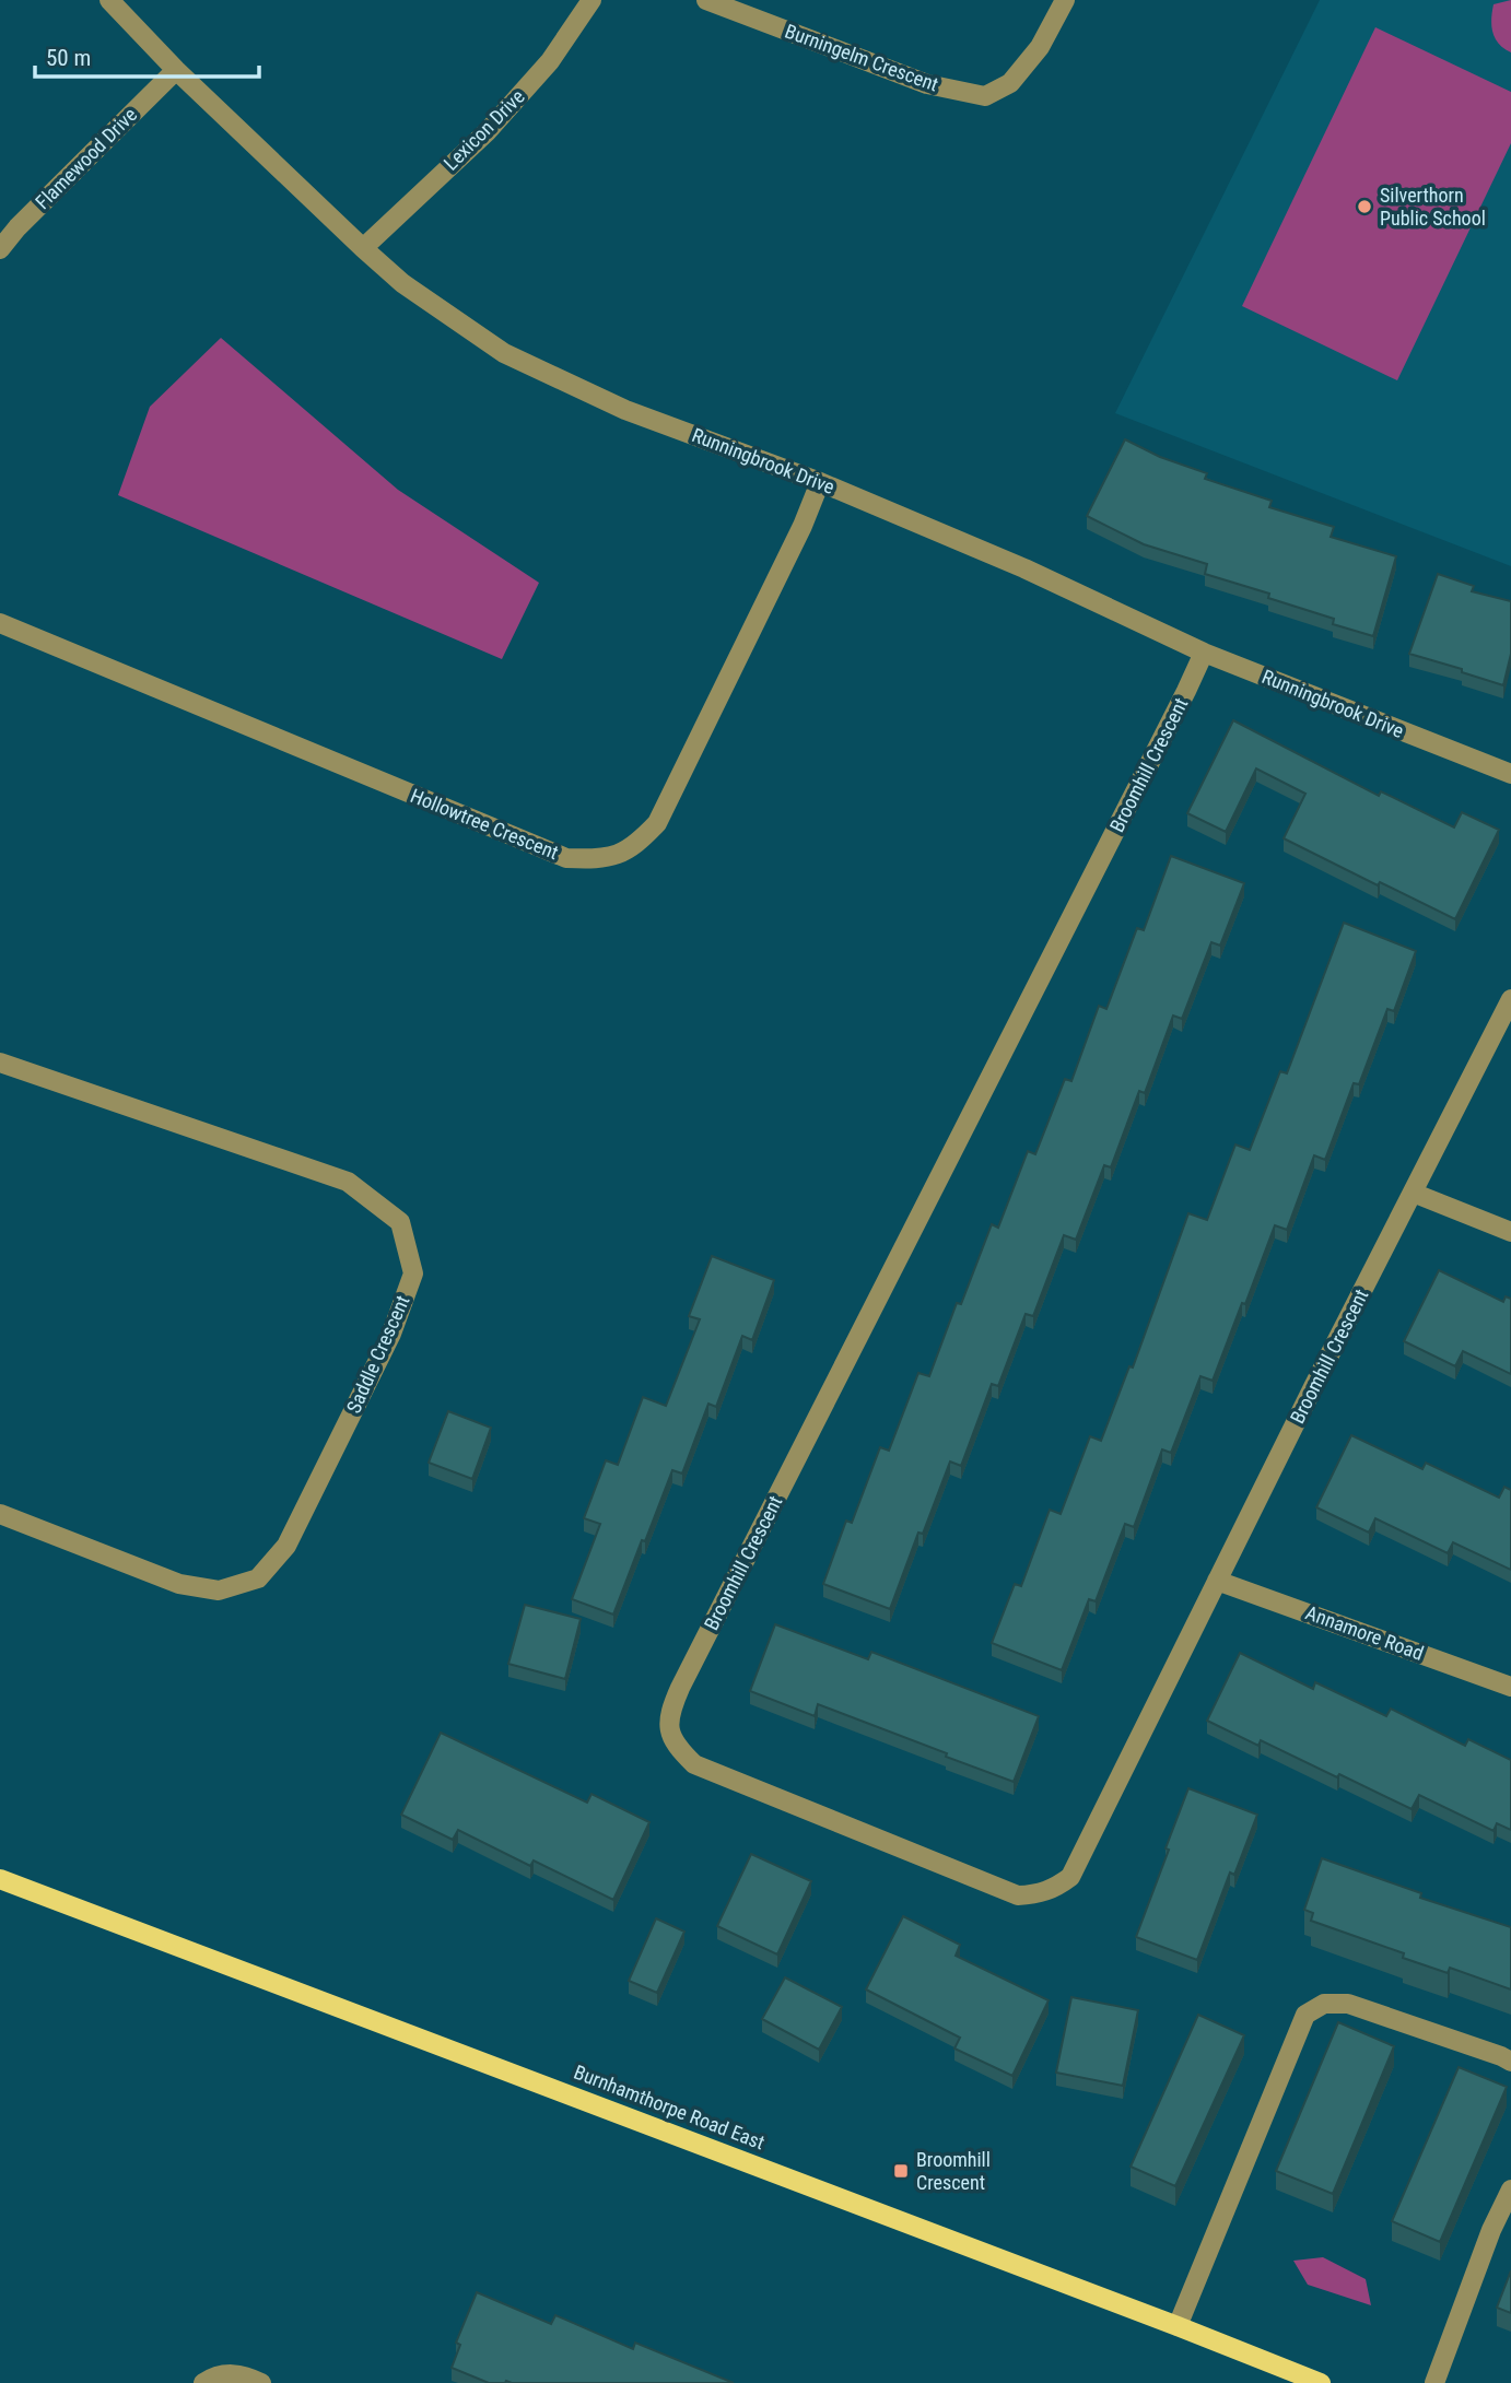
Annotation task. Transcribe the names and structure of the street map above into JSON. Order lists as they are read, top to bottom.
{
  "streets": {
    "main road": ["Burnhamthorpe Road East"],
    "street": [
      "Burningelm Crescent",
      "Lexicon Drive",
      "Flamewood Drive",
      "Runningbrook Drive",
      "Broomhill Crescent",
      "Hollowtree Crescent",
      "Saddle Crescent",
      "Annamore Road"
    ]
  },
  "crossings": [
    ["Lexicon Drive", "Runningbrook Drive"],
    ["Flamewood Drive", "Runningbrook Drive"],
    ["Runningbrook Drive", "Broomhill Crescent"],
    ["Runningbrook Drive", "Hollowtree Crescent"],
    ["Broomhill Crescent", "Annamore Road"]
  ],
  "places": {
    "other": ["Silverthorn Public School"],
    "transit": ["Broomhill Crescent"]
  },
  "scale_bar": "50 m"
}
